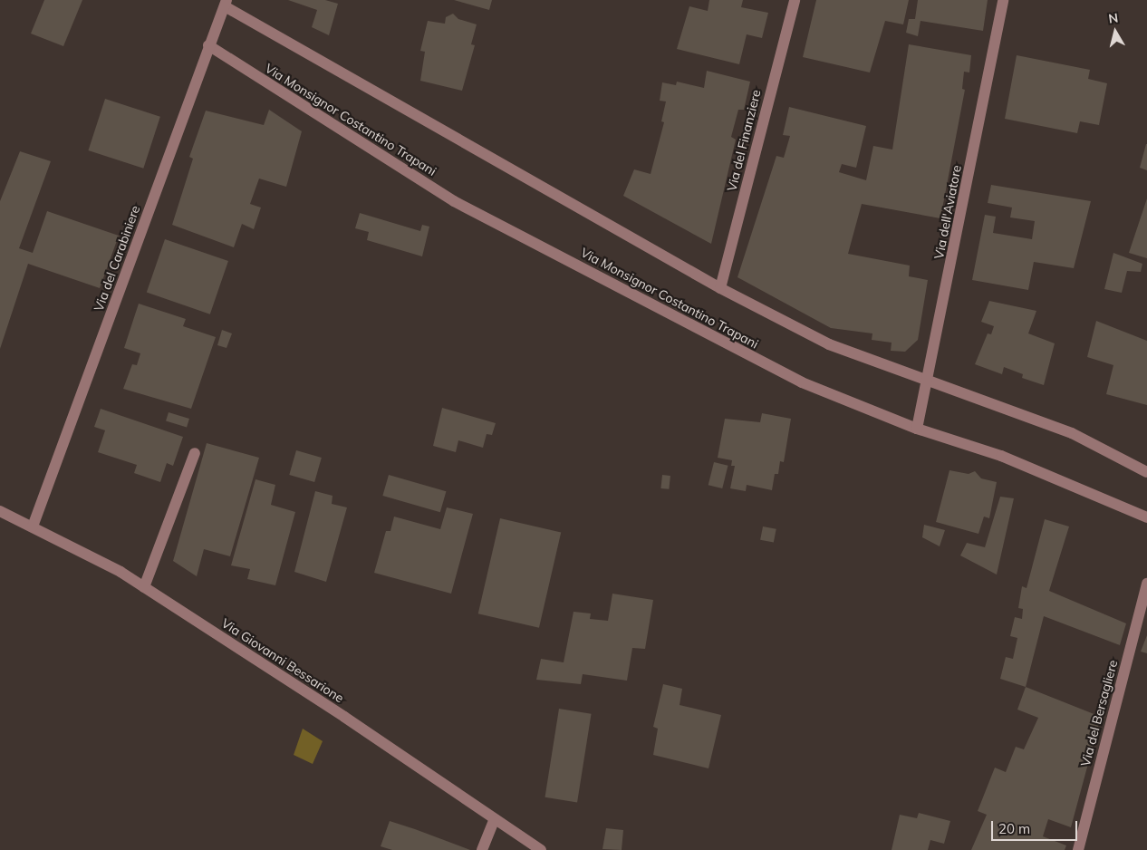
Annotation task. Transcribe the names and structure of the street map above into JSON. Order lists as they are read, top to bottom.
{
  "streets": {
    "street": [
      "Via Monsignor Costantino Trapani",
      "Via del Finanziere",
      "Via dell'Aviatore",
      "Via del Carabiniere",
      "Via Giovanni Bessarione",
      "Via del Bersagliere"
    ]
  },
  "crossings": [
    ["Via Monsignor Costantino Trapani", "Via dell'Aviatore"],
    ["Via Monsignor Costantino Trapani", "Via del Carabiniere"],
    ["Via del Carabiniere", "Via Giovanni Bessarione"]
  ],
  "scale_bar": "20 m",
  "north": "top"
}
